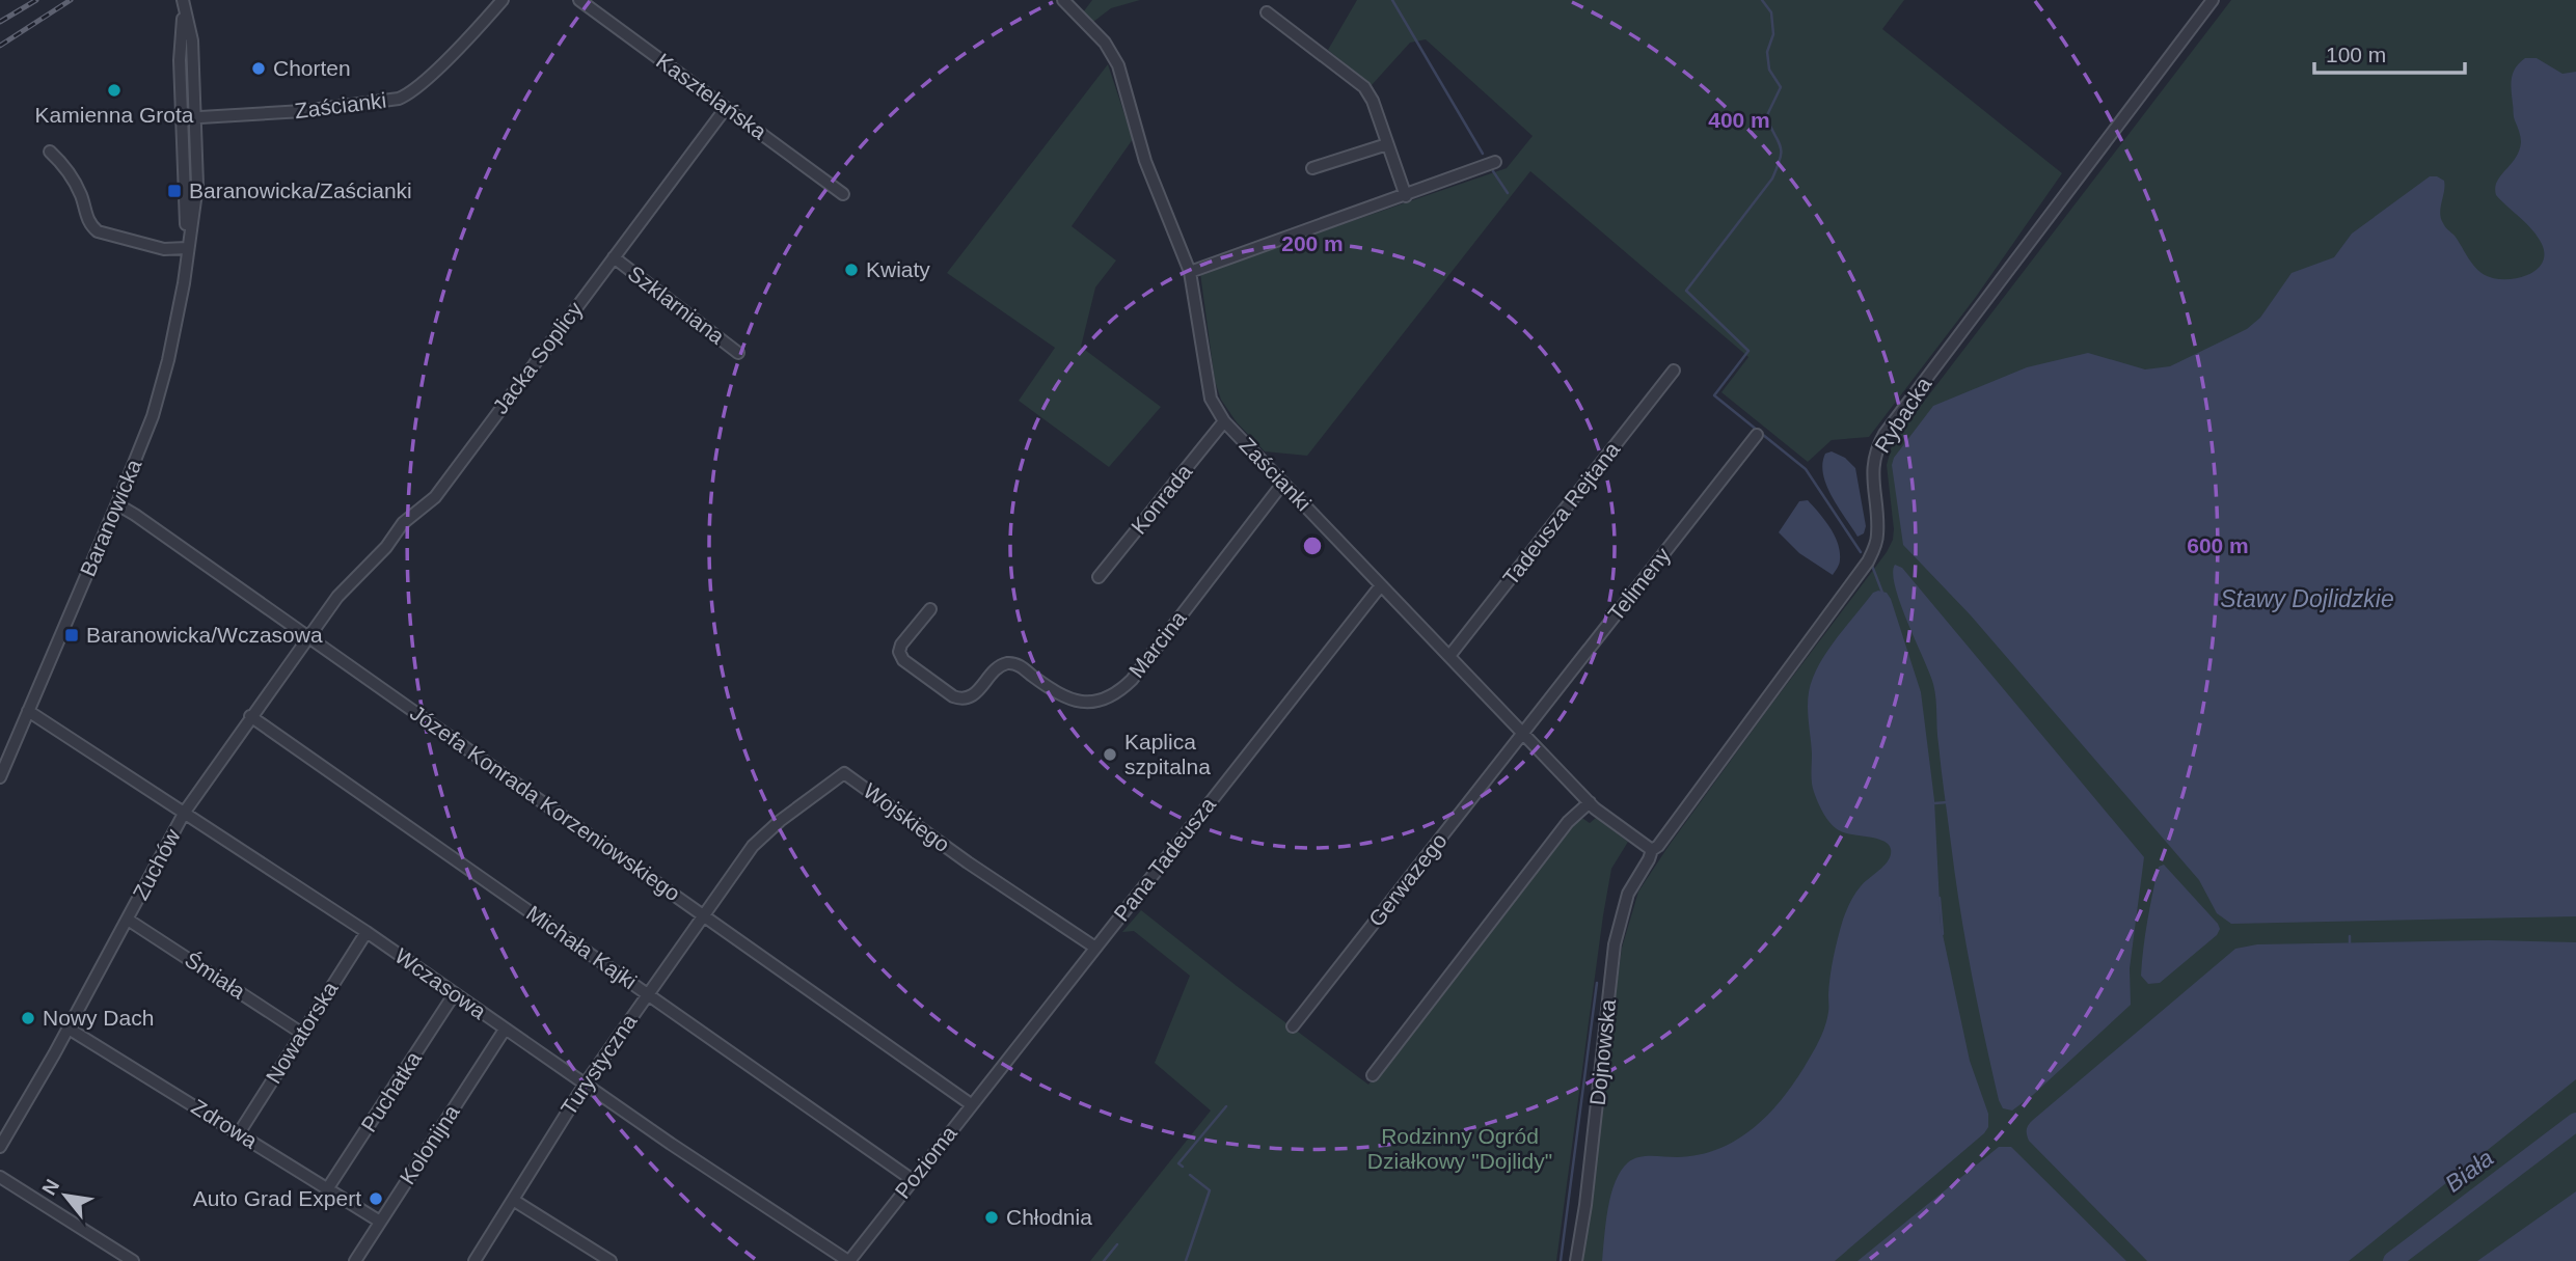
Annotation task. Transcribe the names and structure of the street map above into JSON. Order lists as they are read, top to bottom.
{
  "streets": {
    "street": [
      "Kasztelańska",
      "Zaścianki",
      "Szklarniana",
      "Jacka Soplicy",
      "Rybacka",
      "Konrada",
      "Tadeusza Rejtana",
      "Baranowicka",
      "Telimeny",
      "Marcina",
      "Józefa Konrada Korzeniowskiego",
      "Wojskiego",
      "Pana Tadeusza",
      "Zuchów",
      "Gerwazego",
      "Michała Kajki",
      "Śmiała",
      "Wczasowa",
      "Nowatorska",
      "Dojnowska",
      "Turystyczna",
      "Puchatka",
      "Zdrowa",
      "Kolonijna",
      "Pozioma"
    ]
  },
  "crossings": [
    ["Kasztelańska", "Jacka Soplicy"],
    ["Zaścianki", "Rybacka"],
    ["Zaścianki", "Konrada"],
    ["Zaścianki", "Tadeusza Rejtana"],
    ["Zaścianki", "Baranowicka"],
    ["Zaścianki", "Telimeny"],
    ["Zaścianki", "Marcina"],
    ["Zaścianki", "Pana Tadeusza"],
    ["Zaścianki", "Gerwazego"],
    ["Zaścianki", "Dojnowska"],
    ["Szklarniana", "Jacka Soplicy"],
    ["Jacka Soplicy", "Zuchów"],
    ["Rybacka", "Dojnowska"],
    ["Baranowicka", "Józefa Konrada Korzeniowskiego"],
    ["Baranowicka", "Wczasowa"],
    ["Telimeny", "Gerwazego"],
    ["Józefa Konrada Korzeniowskiego", "Zuchów"],
    ["Józefa Konrada Korzeniowskiego", "Turystyczna"],
    ["Józefa Konrada Korzeniowskiego", "Pozioma"],
    ["Wojskiego", "Pana Tadeusza"],
    ["Wojskiego", "Turystyczna"],
    ["Pana Tadeusza", "Pozioma"],
    ["Zuchów", "Michała Kajki"],
    ["Zuchów", "Śmiała"],
    ["Zuchów", "Wczasowa"],
    ["Zuchów", "Zdrowa"],
    ["Michała Kajki", "Turystyczna"],
    ["Michała Kajki", "Pozioma"],
    ["Śmiała", "Nowatorska"],
    ["Wczasowa", "Nowatorska"],
    ["Wczasowa", "Turystyczna"],
    ["Wczasowa", "Puchatka"],
    ["Wczasowa", "Kolonijna"],
    ["Wczasowa", "Pozioma"],
    ["Nowatorska", "Zdrowa"],
    ["Puchatka", "Zdrowa"],
    ["Zdrowa", "Kolonijna"]
  ],
  "water": ["Stawy Dojlidzkie", "Biała"],
  "parks": ["Rodzinny Ogród Działkowy \"Dojlidy\""],
  "places": {
    "other": [
      "Chorten",
      "Kamienna Grota",
      "Kwiaty",
      "Kaplica szpitalna",
      "Nowy Dach",
      "Auto Grad Expert",
      "Chłodnia"
    ],
    "transit": ["Baranowicka/Zaścianki", "Baranowicka/Wczasowa"]
  },
  "scale_bar": "100 m",
  "north": "top left",
  "rings": ["400 m", "200 m", "600 m"]
}
